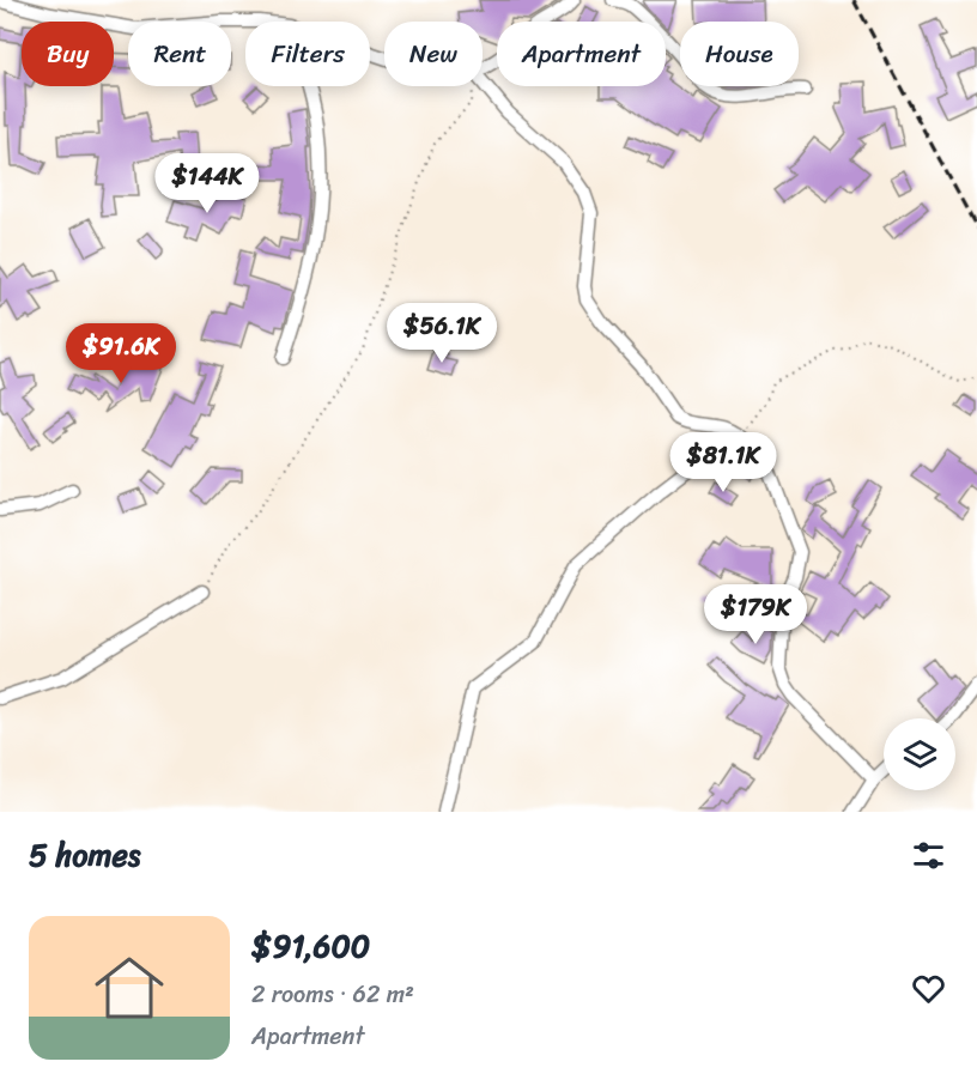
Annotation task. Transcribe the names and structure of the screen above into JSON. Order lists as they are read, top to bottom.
{
  "page": {
    "chip": [
      "Buy",
      "Rent",
      "Filters",
      "New",
      "Apartment",
      "House"
    ],
    "price": [
      "$144K",
      "$56.1K",
      "$91.6K",
      "$81.1K",
      "$179K"
    ],
    "heading": "5 homes",
    "list": [
      {
        "name": "$91,600",
        "note": "2 rooms · 62 m² · Apartment"
      }
    ]
  }
}
